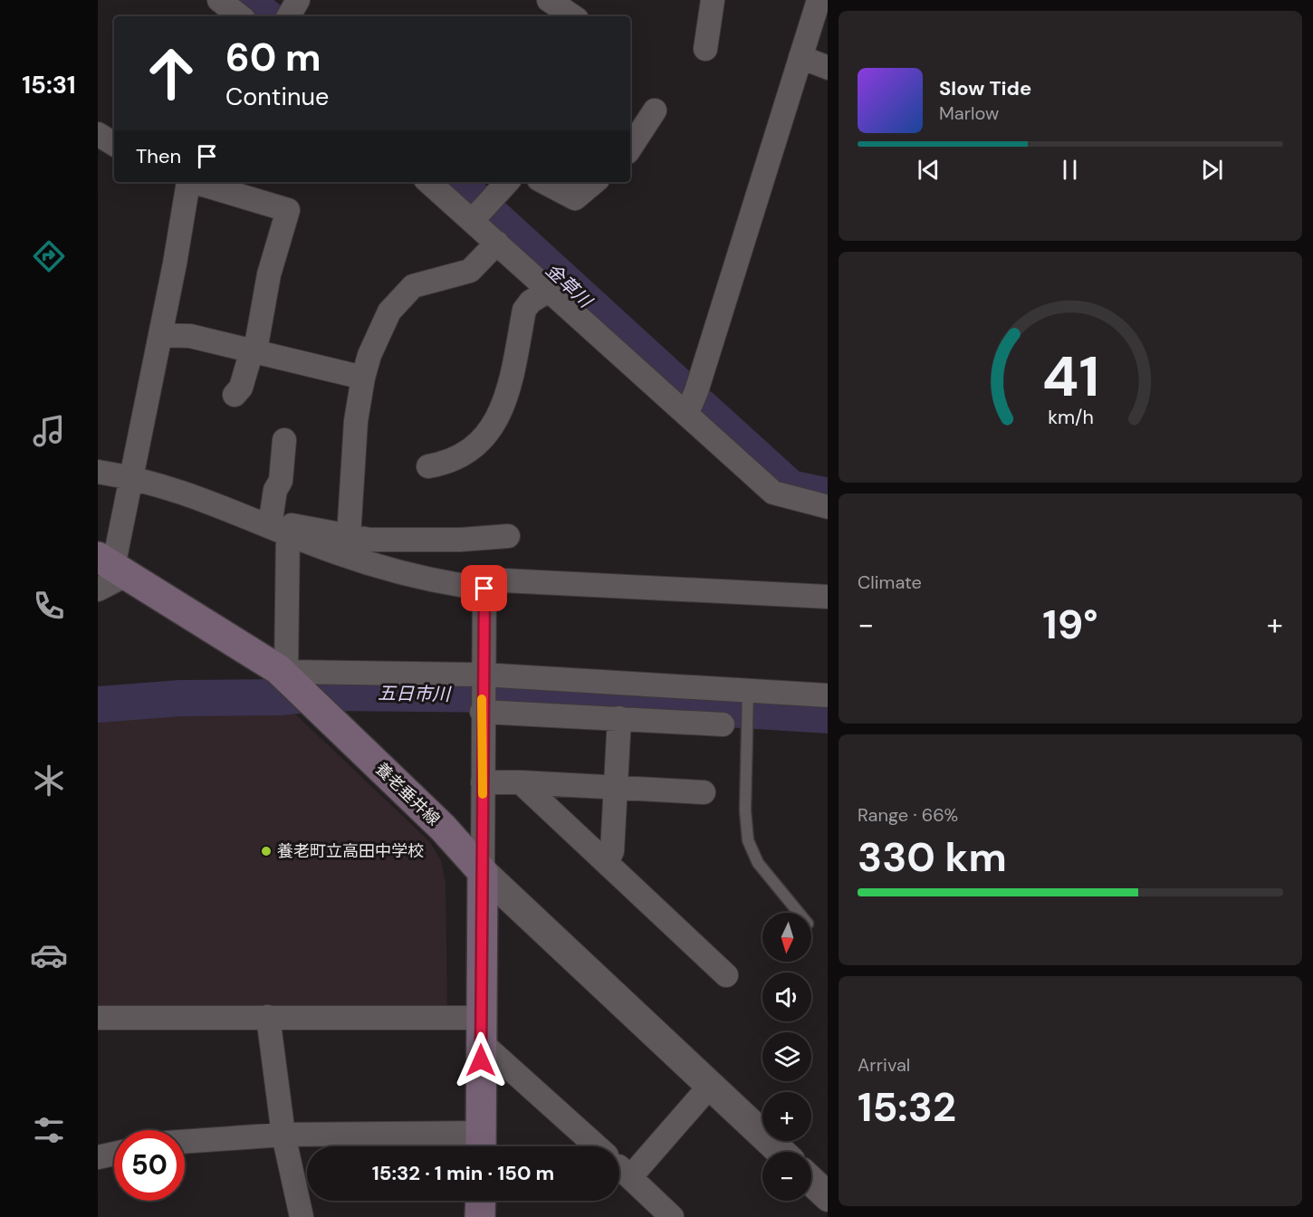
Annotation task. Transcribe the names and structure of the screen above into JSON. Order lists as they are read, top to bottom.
{
  "streets": {
    "main road": ["養老垂井線"]
  },
  "water": ["金草川", "五日市川"],
  "places": ["養老町立高田中学校"],
  "north": "bottom",
  "page": {
    "tabs": "15:31",
    "turn": ["60 m", "Continue"],
    "song": ["Slow Tide", "Marlow"],
    "then": "Then",
    "tile": [
      "Climate",
      ["Range · 66%", "330 km"],
      ["Arrival", "15:32"]
    ],
    "heat": ["−", "19°", "+"],
    "map_buttons": ["+", "−"],
    "limit": "50",
    "trip": "15:32 · 1 min · 150 m",
    "gauge": ["41", "km/h"]
  }
}
